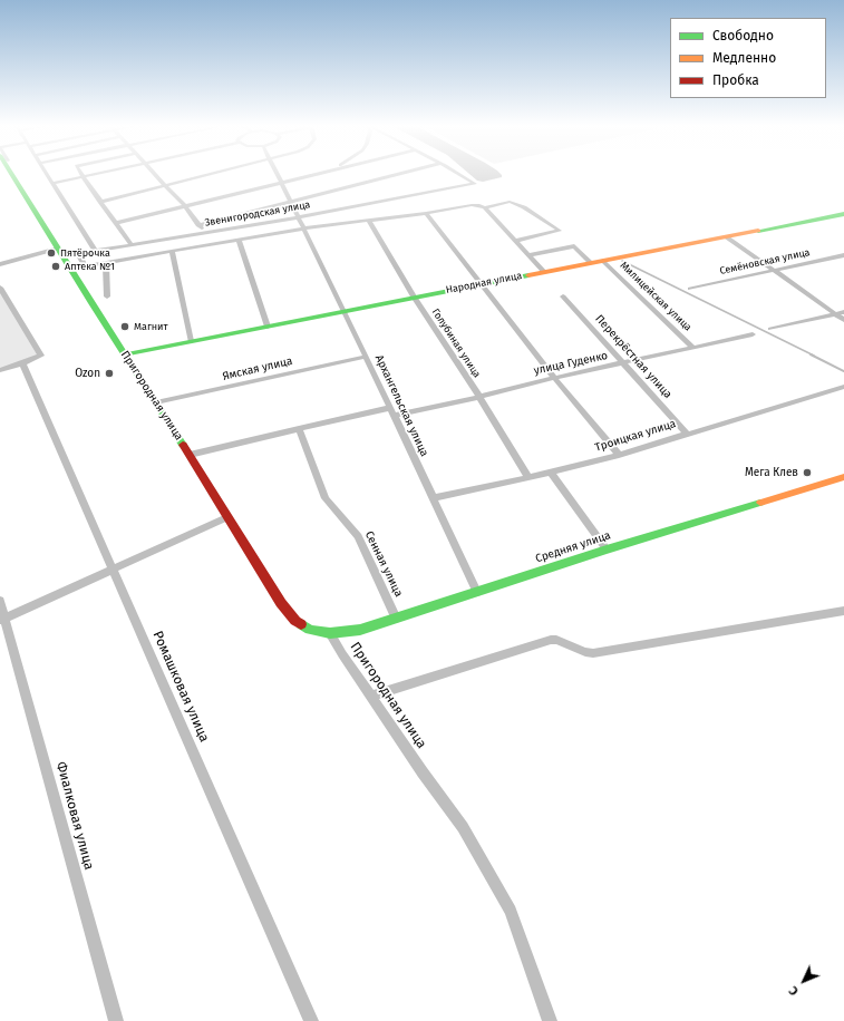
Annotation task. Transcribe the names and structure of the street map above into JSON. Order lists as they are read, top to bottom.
{
  "streets": {
    "street": [
      "Звенигородская улица",
      "Семёновская улица",
      "Народная улица",
      "Милицейская улица",
      "Голубиная улица",
      "Перекрёстная улица",
      "улица Гуденко",
      "Ямская улица",
      "Пригородная улица",
      "Архангельская улица",
      "Троицкая улица",
      "Средняя улица",
      "Сенная улица",
      "Ромашковая улица",
      "Фиалковая улица"
    ]
  },
  "crossings": [
    ["Звенигородская улица", "Голубиная улица"],
    ["Звенигородская улица", "Пригородная улица"],
    ["Звенигородская улица", "Архангельская улица"],
    ["Народная улица", "Милицейская улица"],
    ["Народная улица", "Голубиная улица"],
    ["Народная улица", "Пригородная улица"],
    ["Народная улица", "Архангельская улица"],
    ["Милицейская улица", "улица Гуденко"],
    ["Голубиная улица", "улица Гуденко"],
    ["Голубиная улица", "Троицкая улица"],
    ["Перекрёстная улица", "улица Гуденко"],
    ["Перекрёстная улица", "Троицкая улица"],
    ["улица Гуденко", "Пригородная улица"],
    ["улица Гуденко", "Архангельская улица"],
    ["улица Гуденко", "Сенная улица"],
    ["Ямская улица", "Пригородная улица"],
    ["Ямская улица", "Архангельская улица"],
    ["Пригородная улица", "Средняя улица"],
    ["Архангельская улица", "Троицкая улица"],
    ["Архангельская улица", "Средняя улица"],
    ["Средняя улица", "Сенная улица"]
  ],
  "places": [
    "Пятёрочка",
    "Аптека №1",
    "Магнит",
    "Ozon",
    "Мега Клев"
  ],
  "legend": ["Свободно", "Медленно", "Пробка"],
  "north": "bottom left"
}
